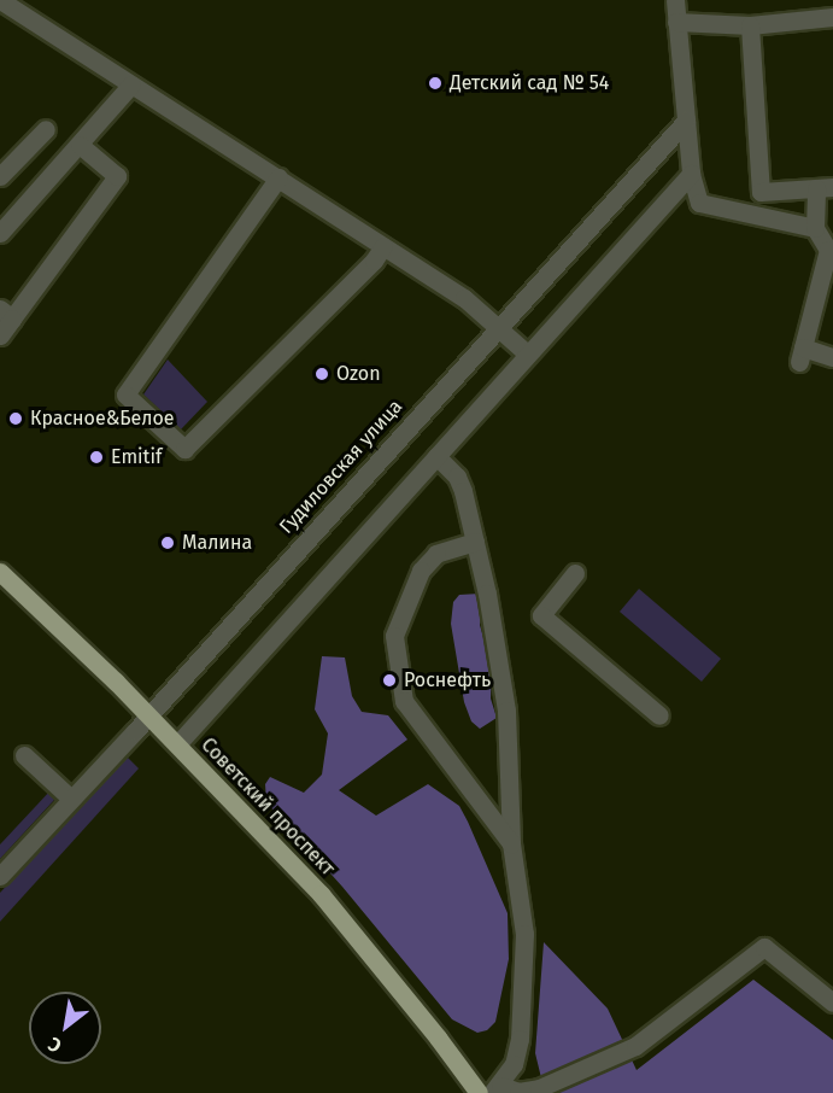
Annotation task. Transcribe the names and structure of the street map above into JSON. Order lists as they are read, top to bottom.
{
  "streets": {
    "main road": ["Советский проспект"],
    "street": ["Гудиловская улица"]
  },
  "crossings": [
    ["Гудиловская улица", "Советский проспект"]
  ],
  "places": [
    "Детский сад № 54",
    "Ozon",
    "Красное&Белое",
    "Emitif",
    "Малина",
    "Роснефть"
  ],
  "north": "bottom left"
}
